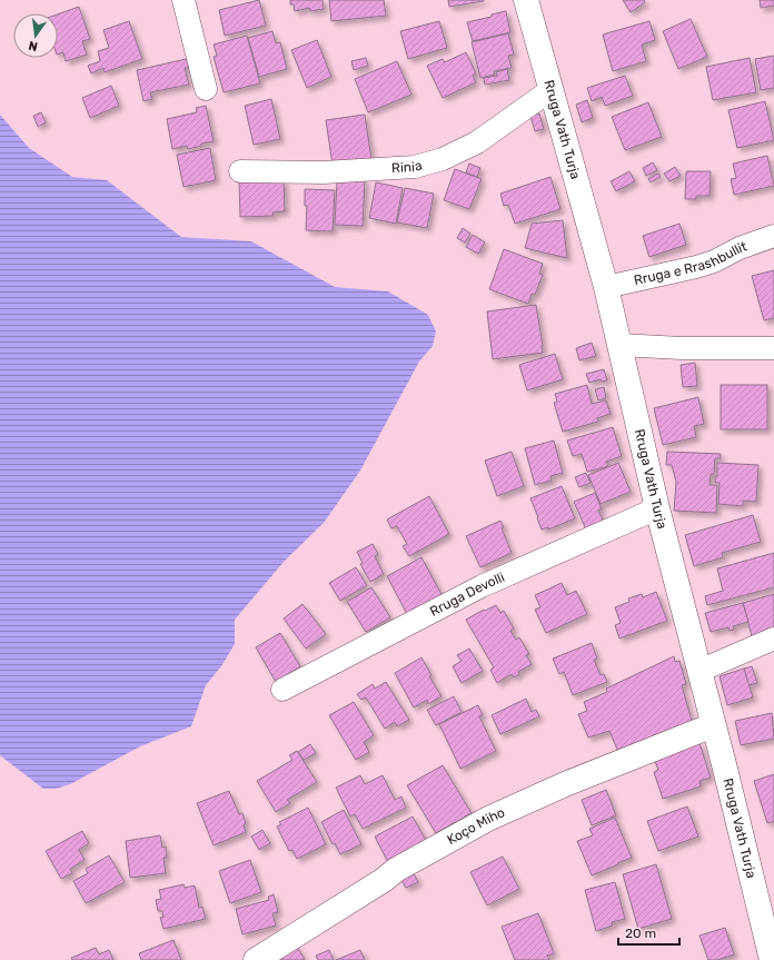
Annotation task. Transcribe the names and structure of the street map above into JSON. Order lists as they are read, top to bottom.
{
  "streets": {
    "street": [
      "Rruga Vath Turja",
      "Rinia",
      "Rruga e Rrashbullit",
      "Rruga Devolli",
      "Koço Miho"
    ]
  },
  "crossings": [
    ["Rruga Vath Turja", "Rinia"],
    ["Rruga Vath Turja", "Rruga e Rrashbullit"],
    ["Rruga Vath Turja", "Rruga Devolli"],
    ["Rruga Vath Turja", "Koço Miho"]
  ],
  "scale_bar": "20 m",
  "north": "bottom"
}
